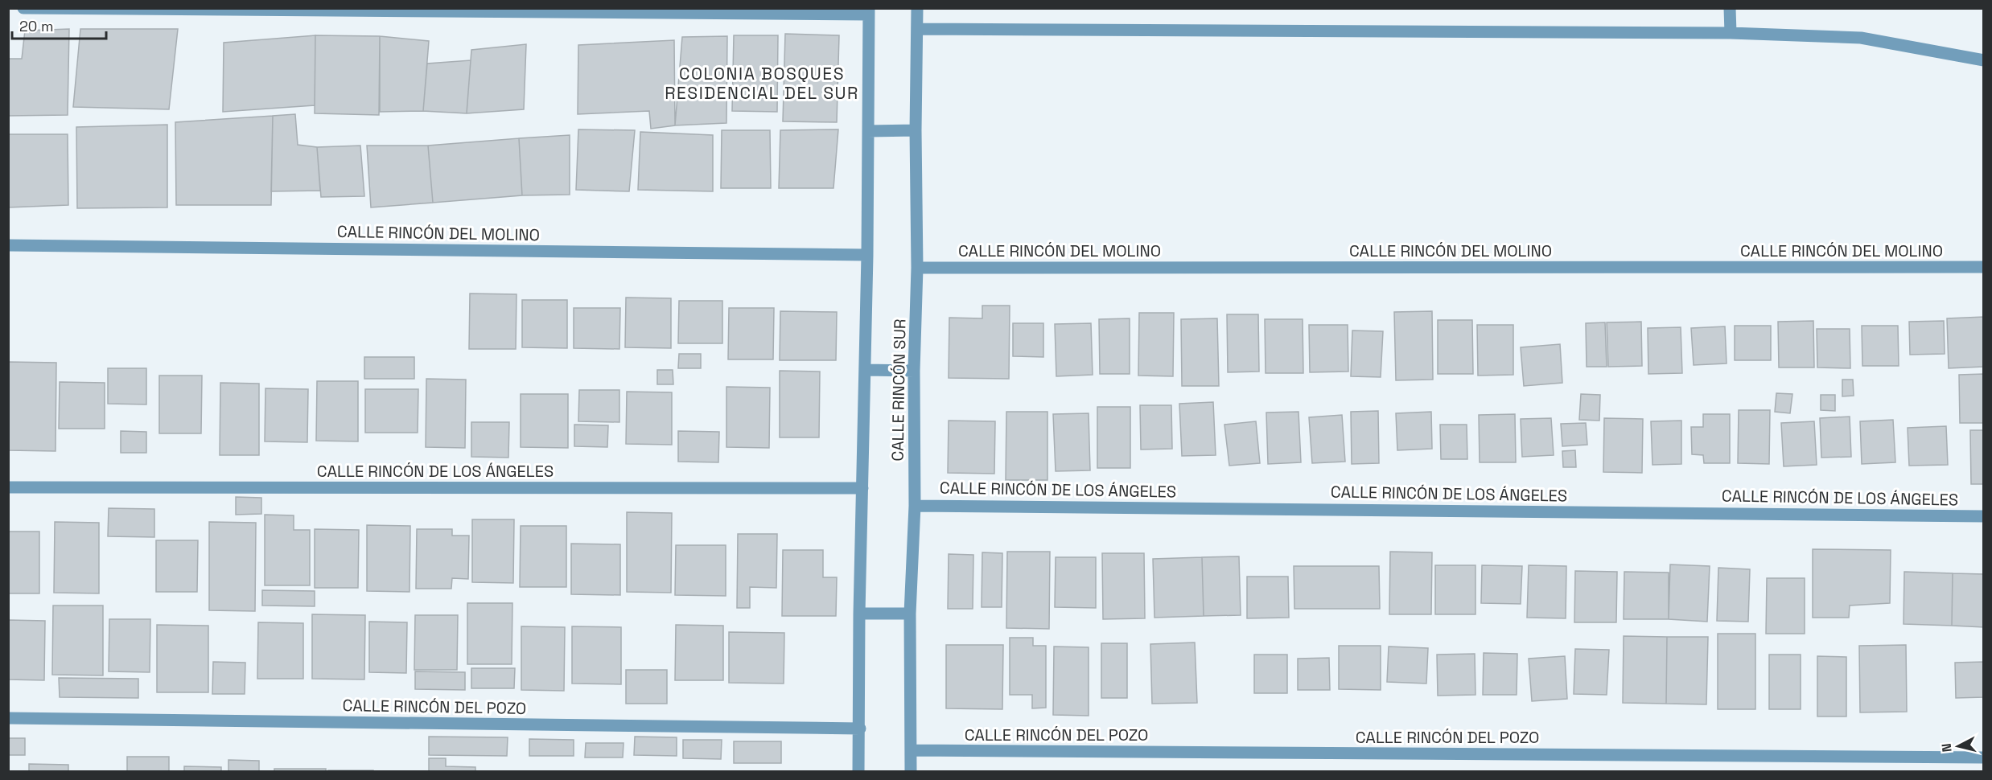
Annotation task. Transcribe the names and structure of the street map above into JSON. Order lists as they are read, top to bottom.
{
  "streets": {
    "street": [
      "CALLE RINCÓN DEL MOLINO",
      "CALLE RINCÓN SUR",
      "CALLE RINCÓN DE LOS ÁNGELES",
      "CALLE RINCÓN DEL POZO"
    ]
  },
  "crossings": [
    ["CALLE RINCÓN DEL MOLINO", "CALLE RINCÓN SUR"],
    ["CALLE RINCÓN SUR", "CALLE RINCÓN DE LOS ÁNGELES"],
    ["CALLE RINCÓN SUR", "CALLE RINCÓN DEL POZO"]
  ],
  "districts": ["COLONIA BOSQUES RESIDENCIAL DEL SUR"],
  "scale_bar": "20 m",
  "north": "left"
}
